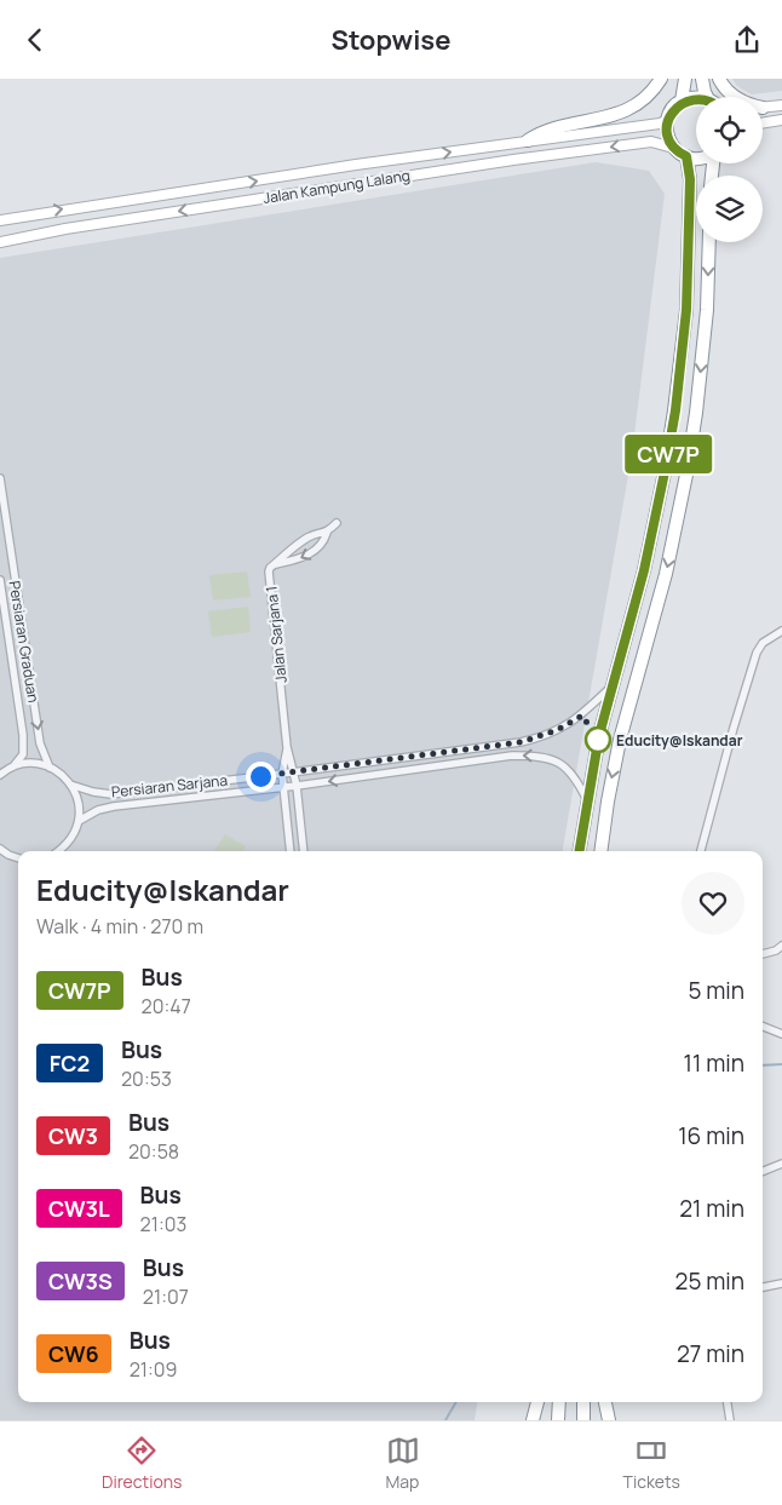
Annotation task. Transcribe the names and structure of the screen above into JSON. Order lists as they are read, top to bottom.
{
  "streets": {
    "main road": ["Jalan Kampung Lalang"],
    "street": ["Jalan Sarjana 1", "Persiaran Graduan", "Persiaran Sarjana"]
  },
  "places": ["Educity@Iskandar"],
  "lines": ["bus line CW7P"],
  "page": {
    "header": "Stopwise",
    "on_map": "CW7P",
    "heading": ["Educity@Iskandar", "Walk · 4 min · 270 m"],
    "list": [
      {
        "mark": "CW7P",
        "name": "Bus",
        "note": "20:47",
        "value": "5 min"
      },
      {
        "mark": "FC2",
        "name": "Bus",
        "note": "20:53",
        "value": "11 min"
      },
      {
        "mark": "CW3",
        "name": "Bus",
        "note": "20:58",
        "value": "16 min"
      },
      {
        "mark": "CW3L",
        "name": "Bus",
        "note": "21:03",
        "value": "21 min"
      },
      {
        "mark": "CW3S",
        "name": "Bus",
        "note": "21:07",
        "value": "25 min"
      },
      {
        "mark": "CW6",
        "name": "Bus",
        "note": "21:09",
        "value": "27 min"
      }
    ],
    "tabs": ["Directions", "Map", "Tickets"]
  }
}
